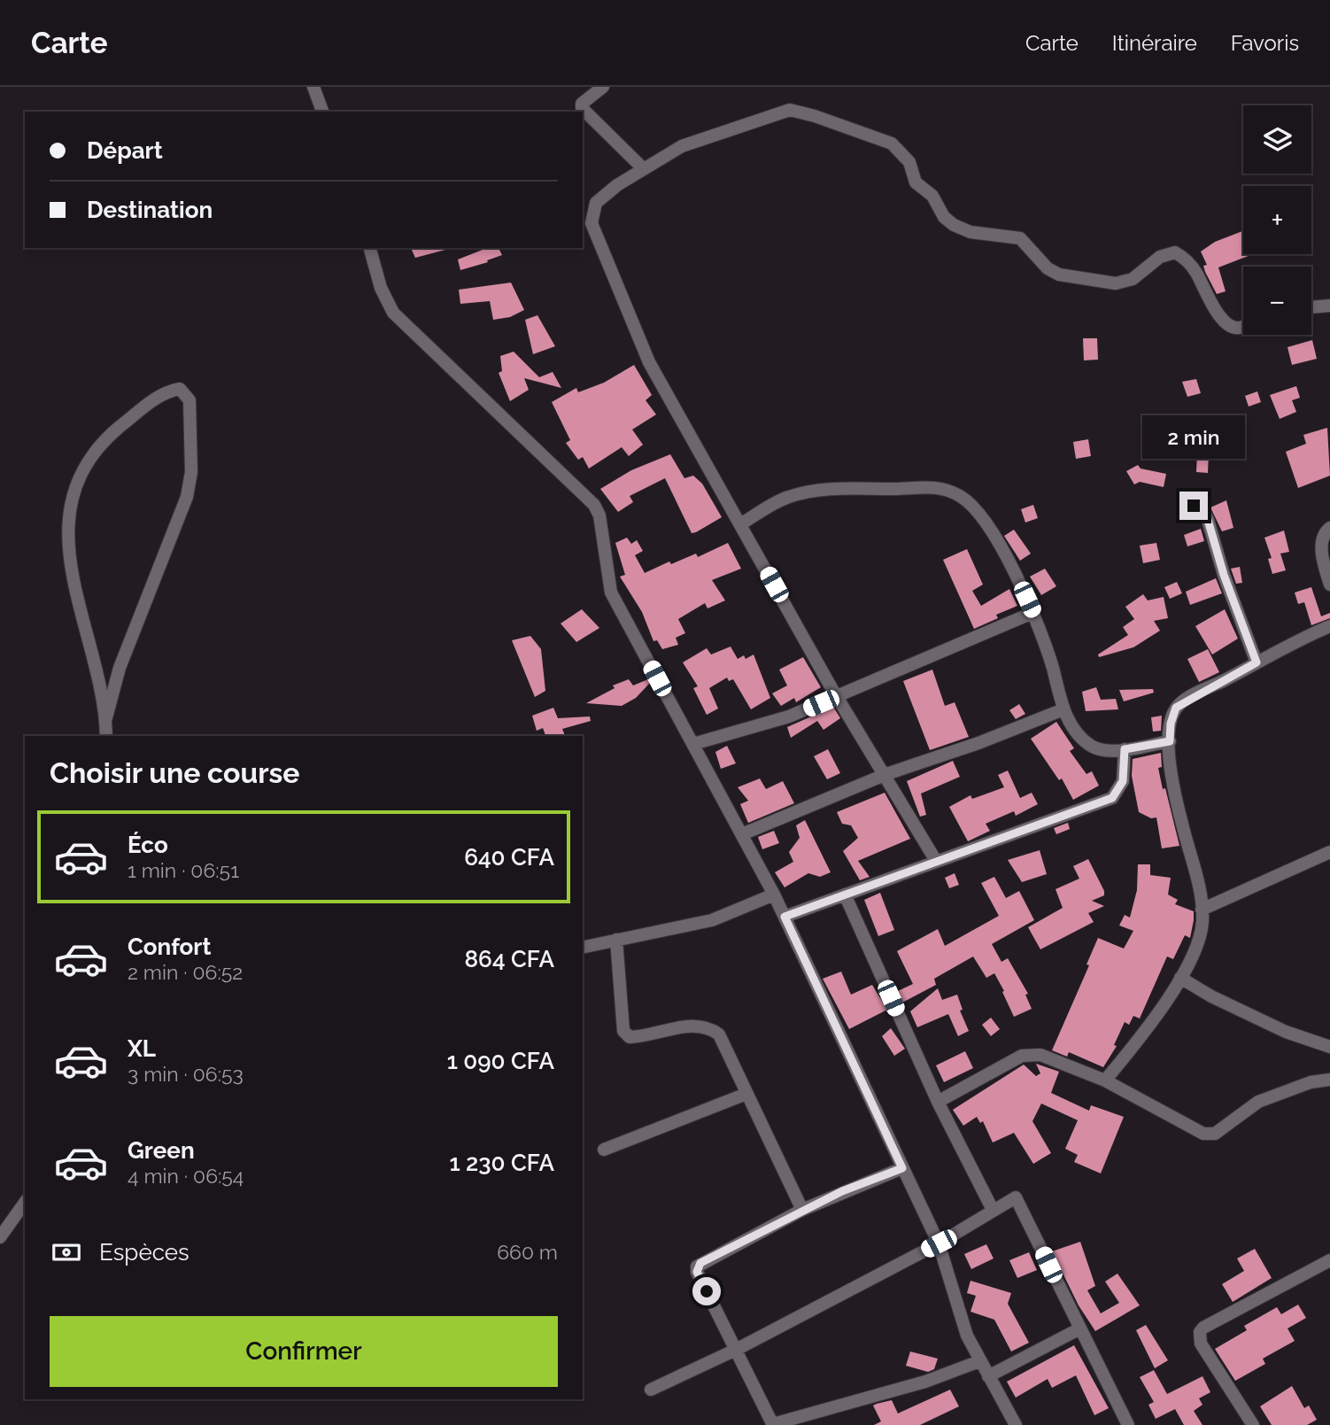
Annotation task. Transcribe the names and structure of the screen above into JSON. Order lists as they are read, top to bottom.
{
  "page": {
    "header": "Carte",
    "nav": ["Carte", "Itinéraire", "Favoris"],
    "map_buttons": ["+", "−"],
    "banner": ["Départ", "Destination"],
    "bubble": "2 min",
    "heading": "Choisir une course",
    "list": [
      {
        "name": "Éco",
        "note": "1 min · 06:51",
        "value": "640 CFA"
      },
      {
        "name": "Confort",
        "note": "2 min · 06:52",
        "value": "864 CFA"
      },
      {
        "name": "XL",
        "note": "3 min · 06:53",
        "value": "1 090 CFA"
      },
      {
        "name": "Green",
        "note": "4 min · 06:54",
        "value": "1 230 CFA"
      }
    ],
    "pay": ["Espèces", "660 m"],
    "buttons": "Confirmer"
  }
}
